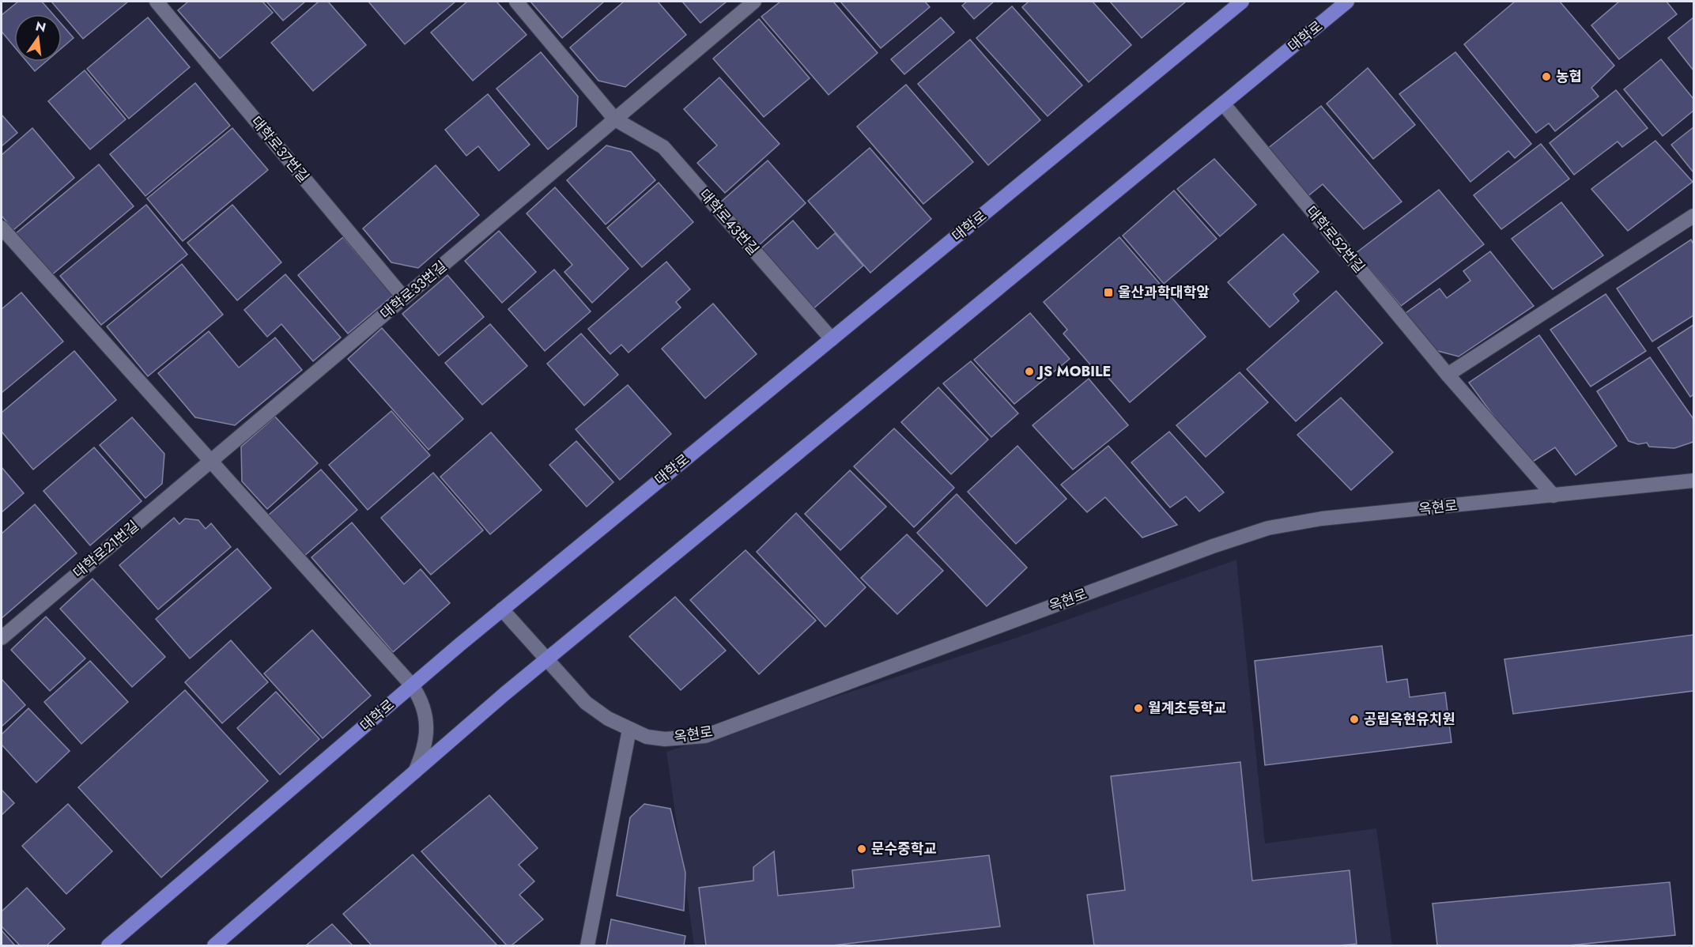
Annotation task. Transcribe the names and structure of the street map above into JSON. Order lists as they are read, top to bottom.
{
  "streets": {
    "main road": ["대학로"],
    "street": [
      "대학로37번길",
      "대학로43번길",
      "대학로52번길",
      "대학로33번길",
      "옥현로",
      "대학로21번길"
    ]
  },
  "crossings": [
    ["대학로", "대학로43번길"],
    ["대학로", "대학로52번길"],
    ["대학로", "옥현로"],
    ["대학로37번길", "대학로33번길"],
    ["대학로43번길", "대학로33번길"],
    ["대학로52번길", "옥현로"],
    ["대학로33번길", "대학로21번길"]
  ],
  "places": {
    "other": [
      "농협",
      "JS MOBILE",
      "월계초등학교",
      "공립옥현유치원",
      "문수중학교"
    ],
    "transit": ["울산과학대학앞"]
  },
  "north": "top"
}
